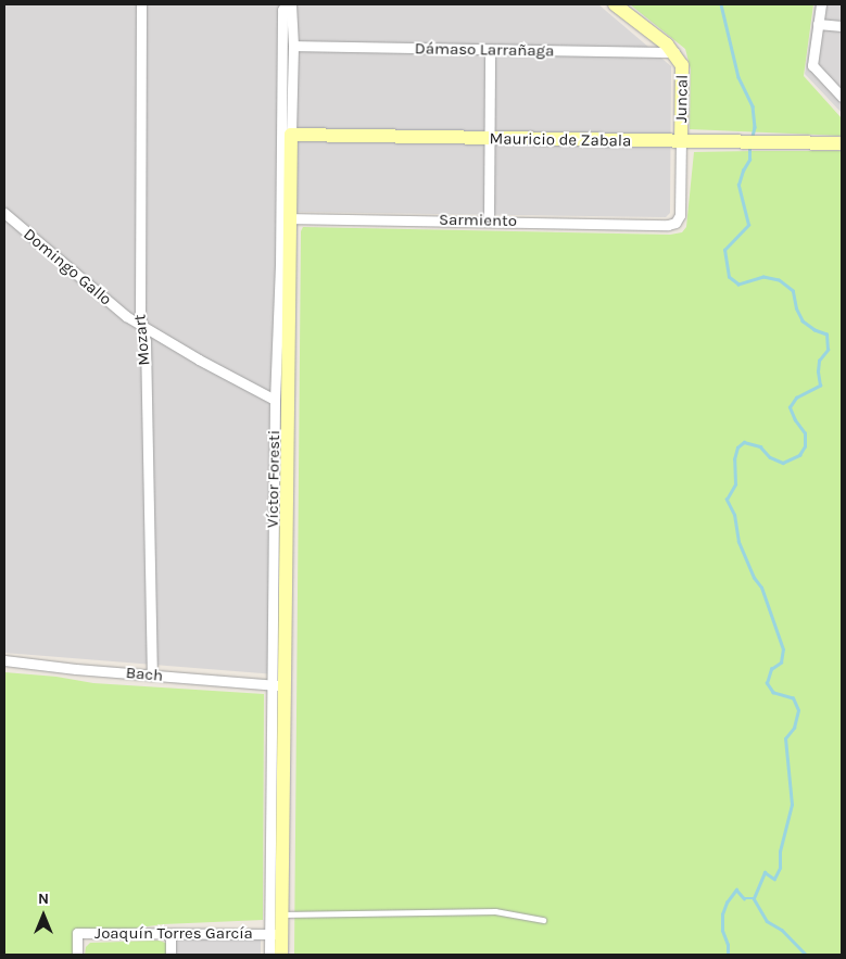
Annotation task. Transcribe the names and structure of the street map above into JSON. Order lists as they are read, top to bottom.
{
  "streets": {
    "street": [
      "Dámaso Larrañaga",
      "Juncal",
      "Mauricio de Zabala",
      "Sarmiento",
      "Domingo Gallo",
      "Mozart",
      "Víctor Foresti",
      "Bach",
      "Joaquín Torres García"
    ]
  },
  "crossings": [
    ["Dámaso Larrañaga", "Juncal"],
    ["Dámaso Larrañaga", "Víctor Foresti"],
    ["Juncal", "Mauricio de Zabala"],
    ["Juncal", "Sarmiento"],
    ["Mauricio de Zabala", "Víctor Foresti"],
    ["Sarmiento", "Víctor Foresti"],
    ["Domingo Gallo", "Mozart"],
    ["Domingo Gallo", "Víctor Foresti"],
    ["Mozart", "Bach"],
    ["Víctor Foresti", "Bach"],
    ["Víctor Foresti", "Joaquín Torres García"]
  ],
  "north": "top"
}
